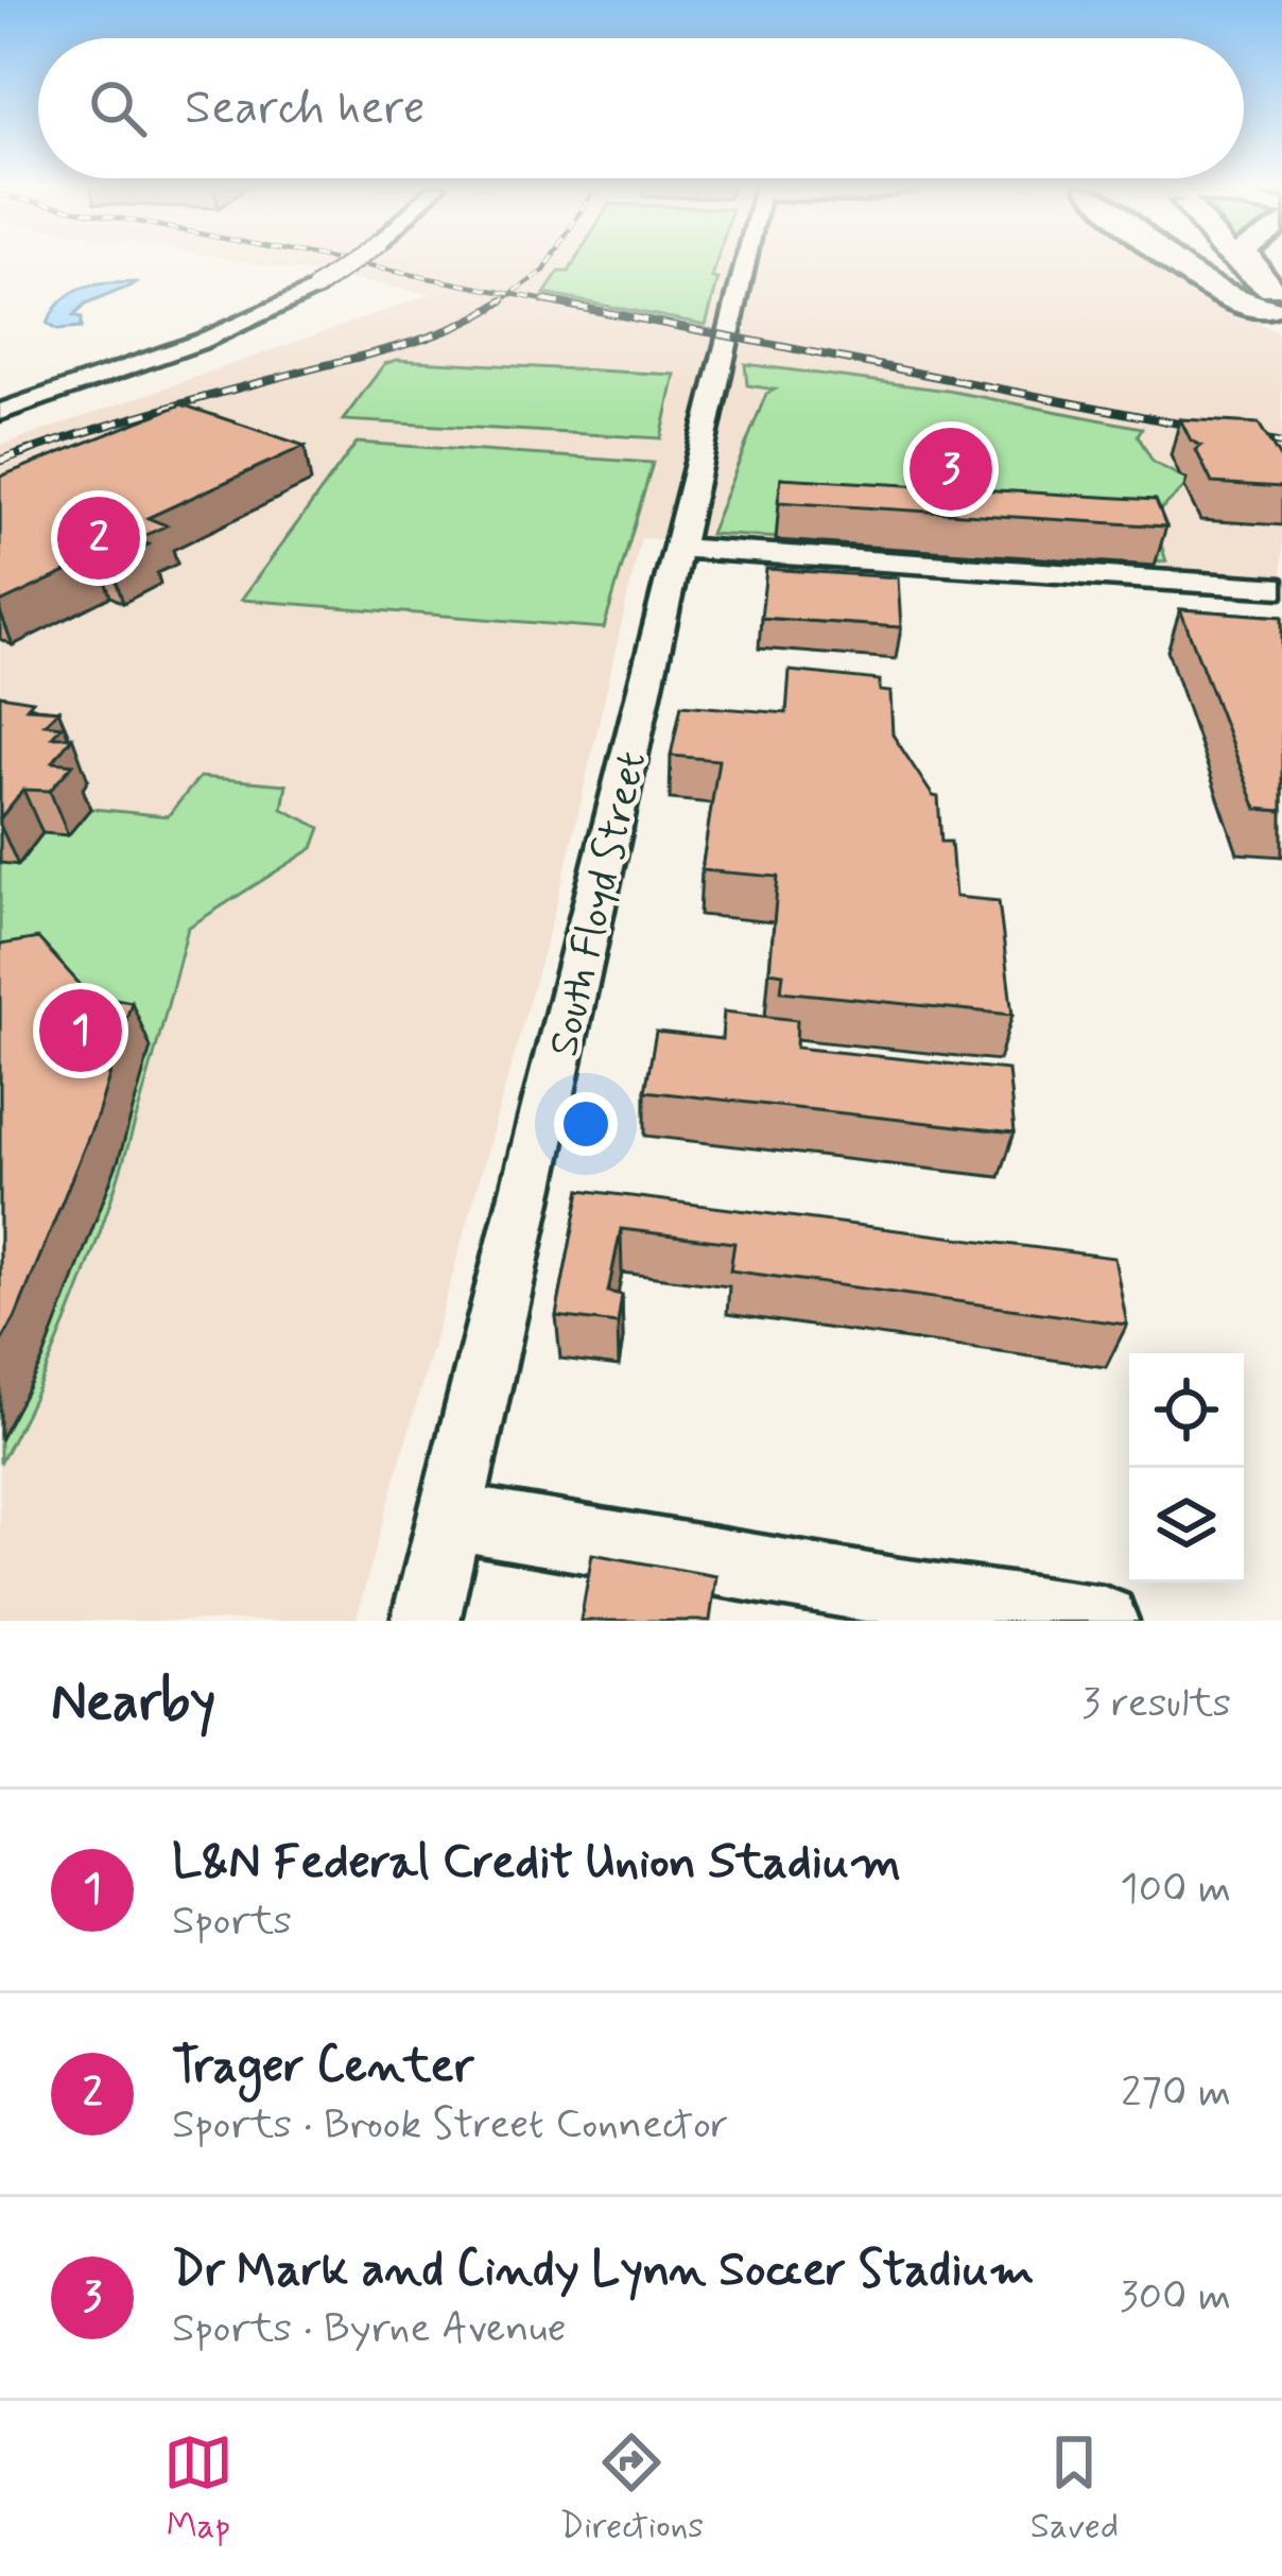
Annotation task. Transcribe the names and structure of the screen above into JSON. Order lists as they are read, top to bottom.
{
  "streets": {
    "street": ["South Floyd Street"]
  },
  "page": {
    "search": "Search here",
    "pins": ["3", "2", "1"],
    "heading": ["Nearby", "3 results"],
    "list": [
      {
        "mark": "1",
        "name": "L&N Federal Credit Union Stadium",
        "note": "Sports",
        "value": "100 m"
      },
      {
        "mark": "2",
        "name": "Trager Center",
        "note": "Sports · Brook Street Connector",
        "value": "270 m"
      },
      {
        "mark": "3",
        "name": "Dr Mark and Cindy Lynn Soccer Stadium",
        "note": "Sports · Byrne Avenue",
        "value": "300 m"
      }
    ],
    "nav": ["Map", "Directions", "Saved"]
  }
}
